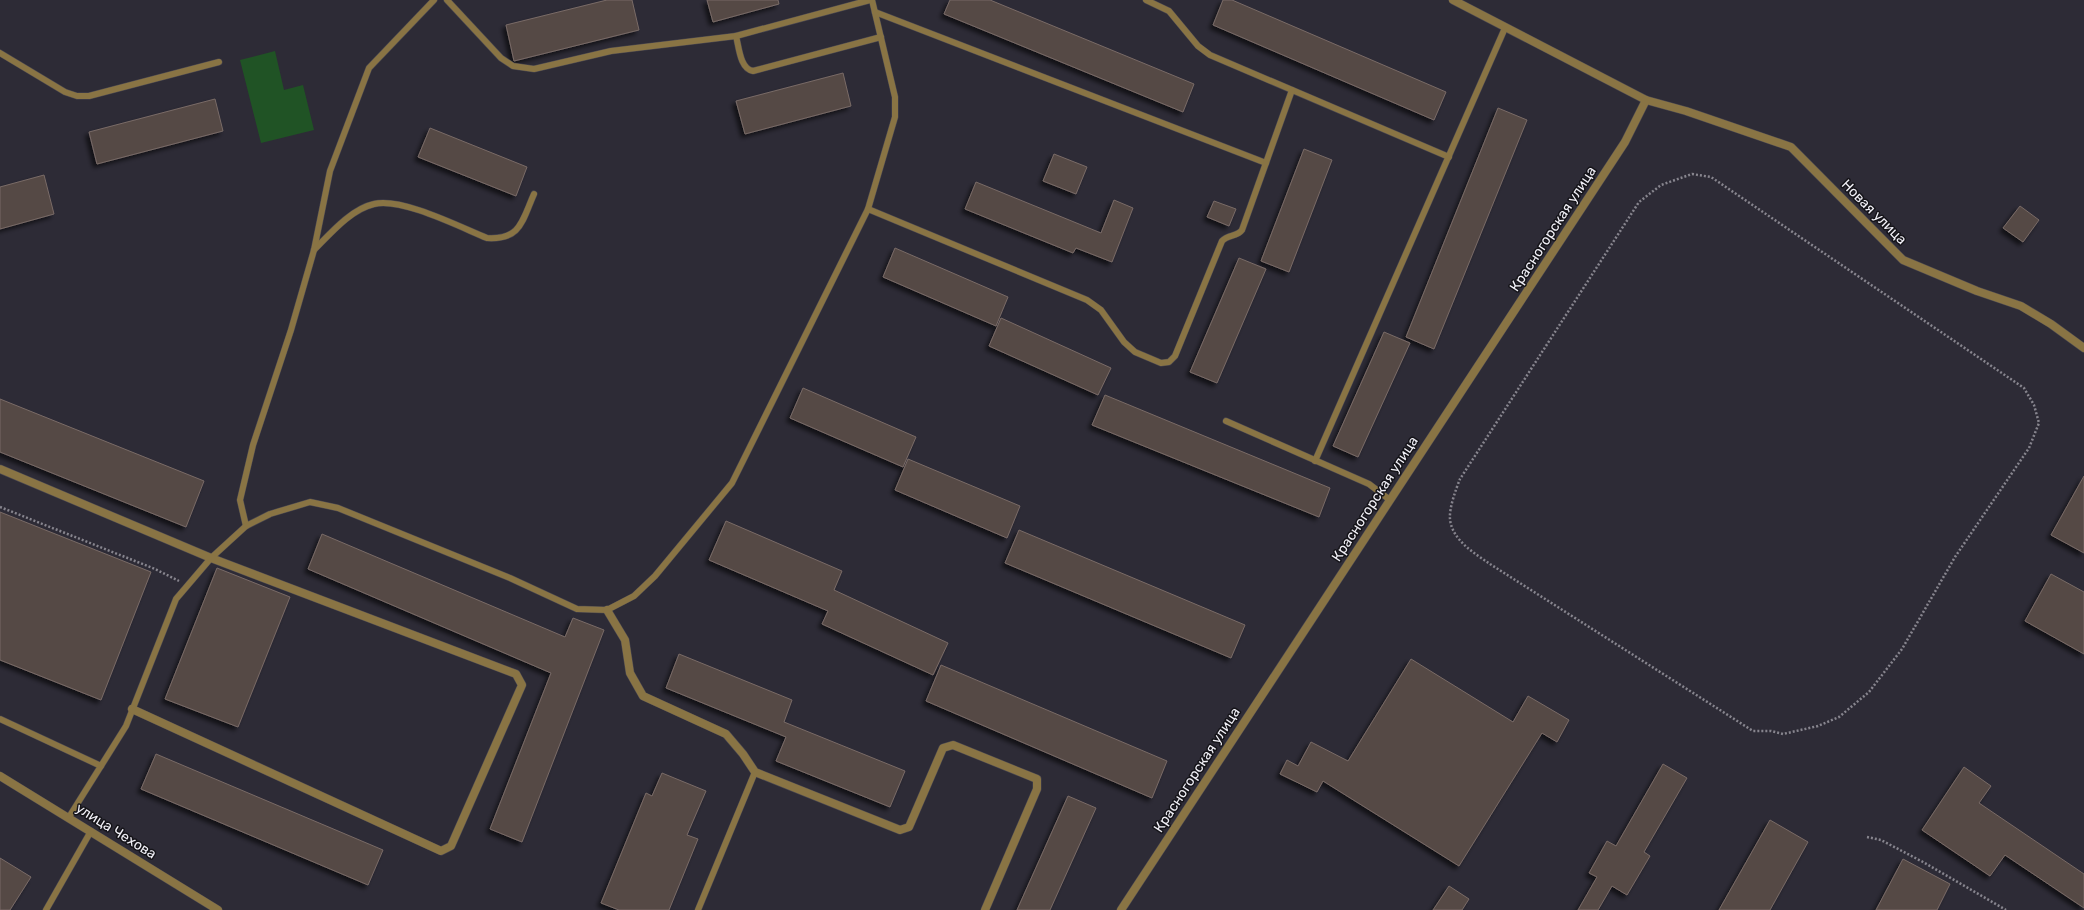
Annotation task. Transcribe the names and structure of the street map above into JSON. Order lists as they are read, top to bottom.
{
  "streets": {
    "street": ["Новая улица", "Красногорская улица", "улица Чехова"]
  },
  "crossings": [
    ["Новая улица", "Красногорская улица"]
  ]
}
